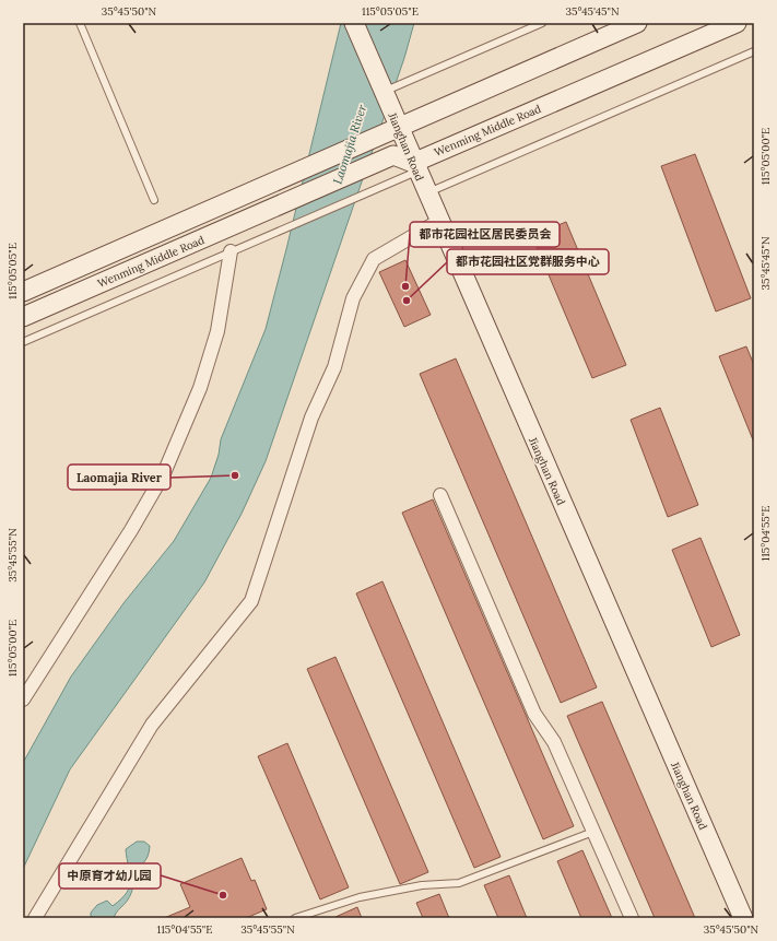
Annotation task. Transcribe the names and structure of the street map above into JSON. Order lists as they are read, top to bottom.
{
  "streets": {
    "street": ["Wenming Middle Road", "Jianghan Road"]
  },
  "crossings": [
    ["Wenming Middle Road", "Jianghan Road"]
  ],
  "water": ["Laomajia River"],
  "places": [
    "都市花园社区居民委员会",
    "都市花园社区党群服务中心",
    "Laomajia River",
    "中原育才幼儿园"
  ],
  "coordinates": [
    "35°45'50\"N",
    "115°05'05\"E",
    "35°45'45\"N",
    "115°05'00\"E",
    "115°04'55\"E",
    "35°45'55\"N"
  ]
}
